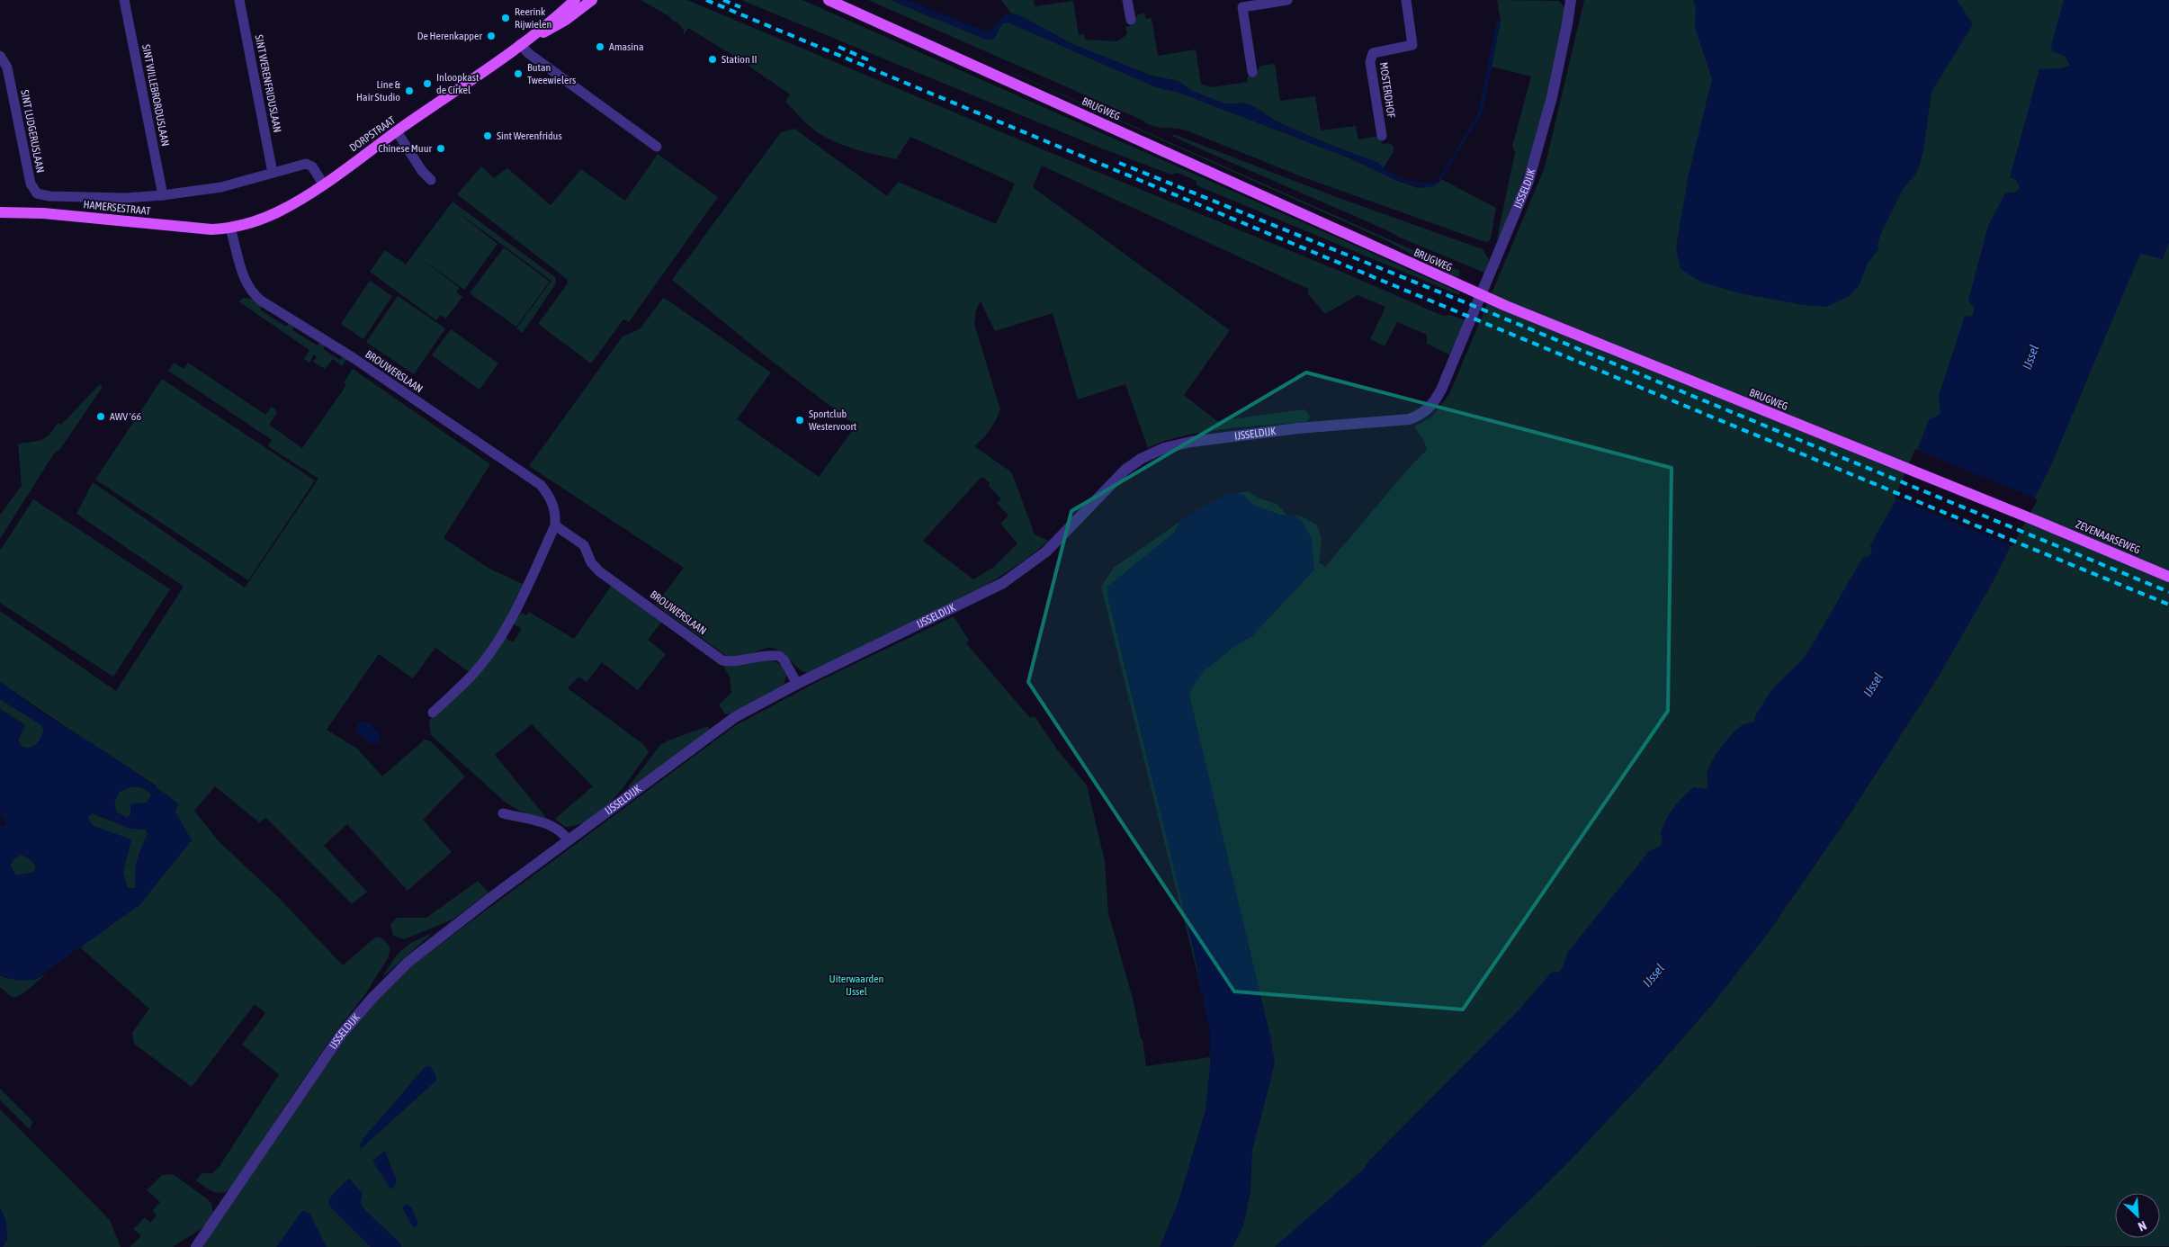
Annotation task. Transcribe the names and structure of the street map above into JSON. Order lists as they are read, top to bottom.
{
  "streets": {
    "main road": [
      "BRUGWEG",
      "DORPSTRAAT",
      "HAMERSESTRAAT",
      "ZEVENAARSEWEG"
    ],
    "street": [
      "SINT WERENFRIDUSLAAN",
      "MOSTERDHOF",
      "SINT WILLEBRORDUSLAAN",
      "SINT LUDGERUSLAAN",
      "IJSSELDIJK",
      "BROUWERSLAAN"
    ]
  },
  "crossings": [
    ["SINT WERENFRIDUSLAAN", "HAMERSESTRAAT"],
    ["SINT WILLEBRORDUSLAAN", "SINT LUDGERUSLAAN"],
    ["SINT WILLEBRORDUSLAAN", "HAMERSESTRAAT"],
    ["BRUGWEG", "ZEVENAARSEWEG"],
    ["SINT LUDGERUSLAAN", "HAMERSESTRAAT"],
    ["DORPSTRAAT", "HAMERSESTRAAT"],
    ["DORPSTRAAT", "BROUWERSLAAN"],
    ["IJSSELDIJK", "BROUWERSLAAN"],
    ["HAMERSESTRAAT", "BROUWERSLAAN"]
  ],
  "water": ["IJssel"],
  "parks": ["Uiterwaarden IJssel"],
  "places": [
    "Reerink Rijwielen",
    "De Herenkapper",
    "Amasina",
    "Station II",
    "Butan Tweewielers",
    "Inloopkast de Cirkel",
    "Line & Hair Studio",
    "Sint Werenfridus",
    "Chinese Muur",
    "AWV '66",
    "Sportclub Westervoort"
  ],
  "north": "bottom right"
}
